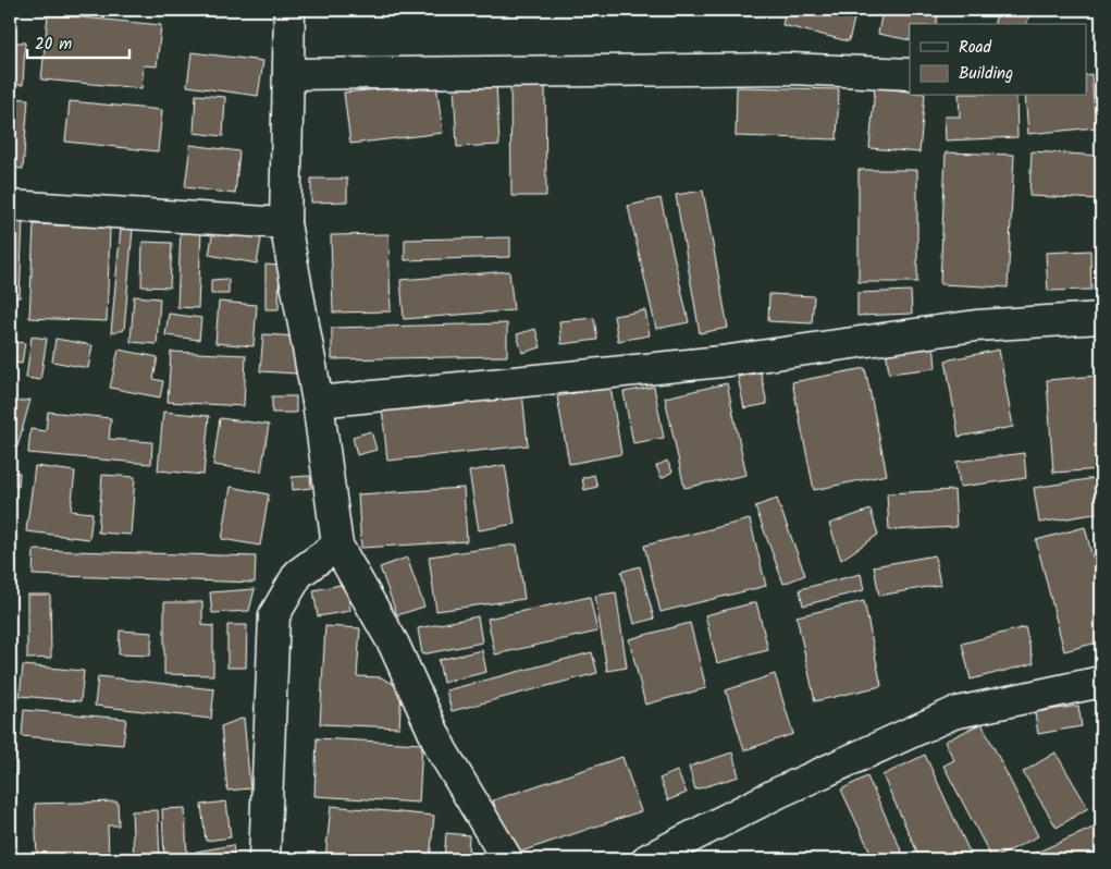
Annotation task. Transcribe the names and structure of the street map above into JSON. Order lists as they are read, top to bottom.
{
  "legend": ["Road", "Building"],
  "scale_bar": "20 m"
}
